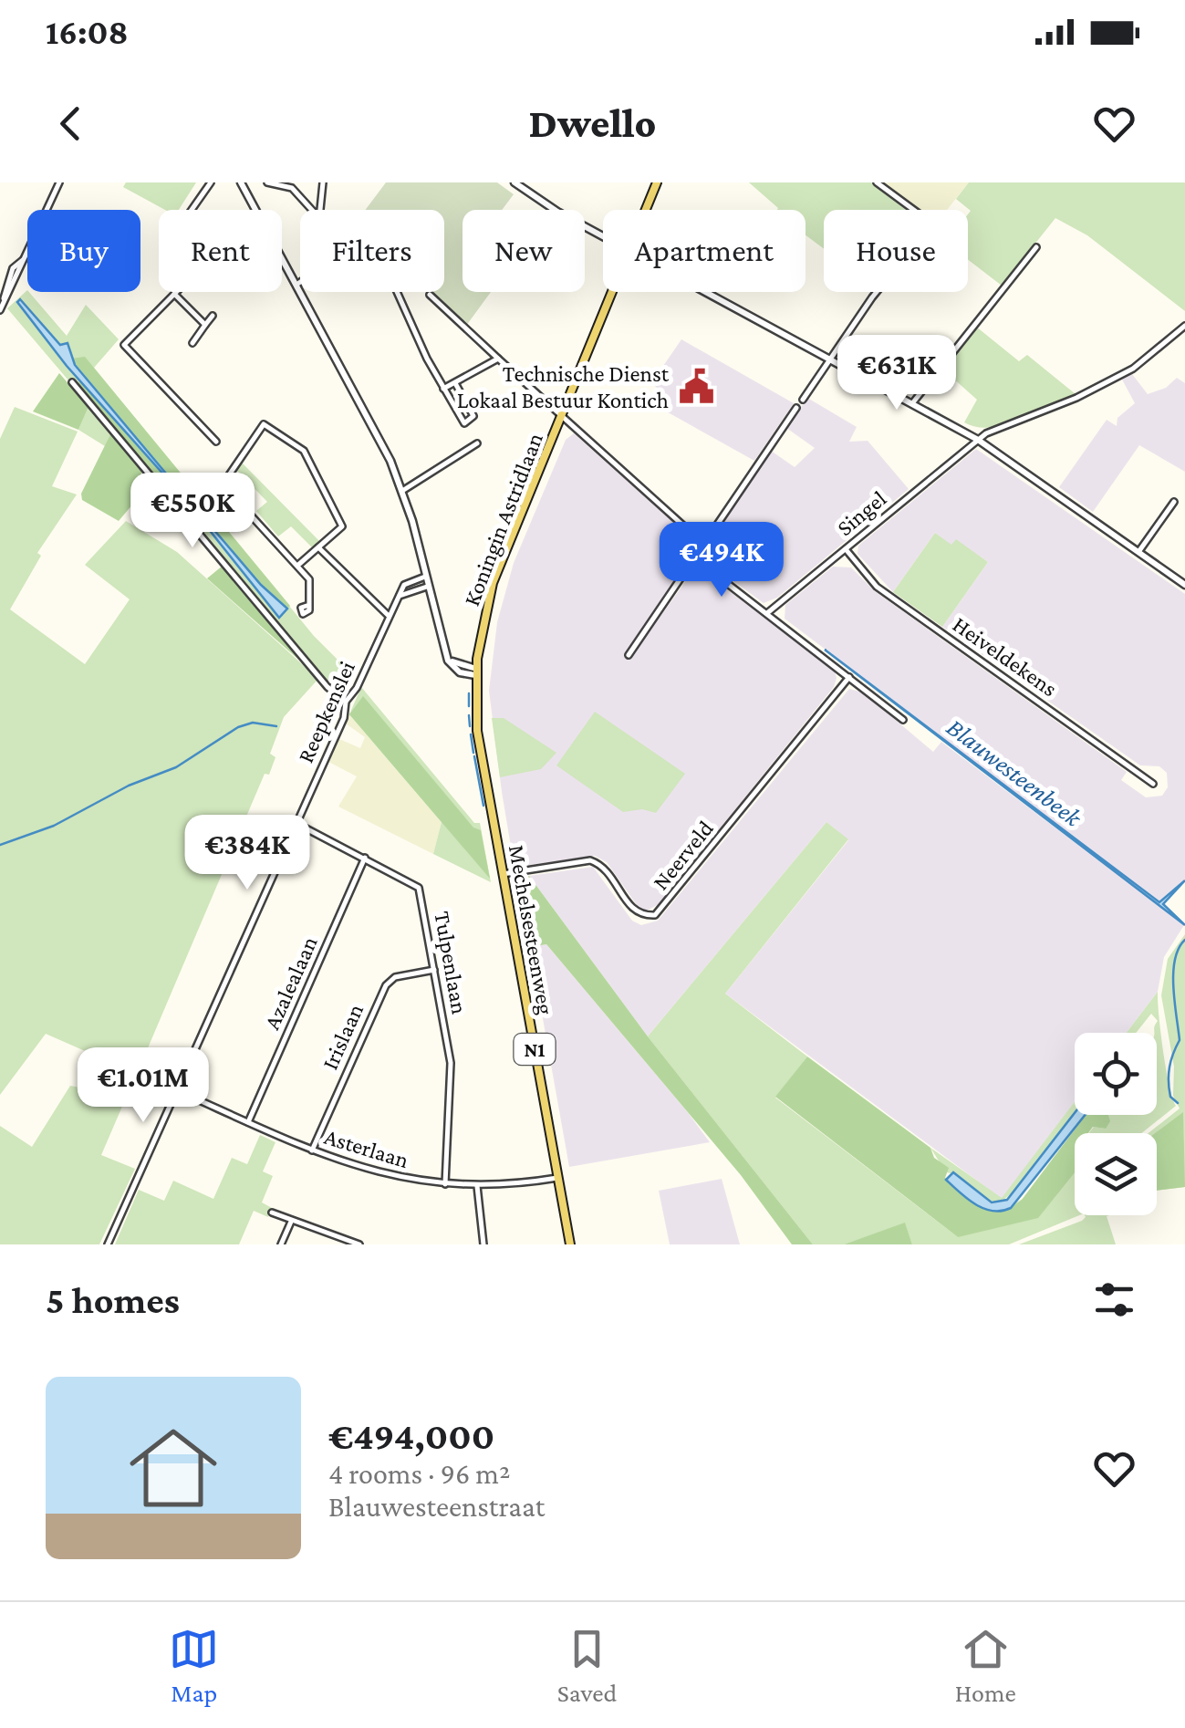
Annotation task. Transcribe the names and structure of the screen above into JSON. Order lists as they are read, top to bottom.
{
  "streets": {
    "main road": ["Koningin Astridlaan", "Mechelsesteenweg", "N1"],
    "street": [
      "Singel",
      "Heiveldekens",
      "Reepkenslei",
      "Neerveld",
      "Tulpenlaan",
      "Azalealaan",
      "Irislaan",
      "Asterlaan"
    ]
  },
  "crossings": [
    ["Singel", "Heiveldekens"],
    ["Koningin Astridlaan", "Mechelsesteenweg"],
    ["Reepkenslei", "Tulpenlaan"],
    ["Reepkenslei", "Asterlaan"],
    ["Neerveld", "Mechelsesteenweg"],
    ["Mechelsesteenweg", "Asterlaan"],
    ["Tulpenlaan", "Azalealaan"],
    ["Tulpenlaan", "Irislaan"],
    ["Tulpenlaan", "Asterlaan"],
    ["Azalealaan", "Asterlaan"],
    ["Irislaan", "Asterlaan"]
  ],
  "water": ["Blauwesteenbeek"],
  "places": {
    "public building": ["Technische Dienst Lokaal Bestuur Kontich"]
  },
  "page": {
    "status": "16:08",
    "header": "Dwello",
    "chip": [
      "Buy",
      "Rent",
      "Filters",
      "New",
      "Apartment",
      "House"
    ],
    "price": [
      "€631K",
      "€550K",
      "€494K",
      "€384K",
      "€1.01M"
    ],
    "heading": "5 homes",
    "list": [
      {
        "name": "€494,000",
        "note": "4 rooms · 96 m² · Blauwesteenstraat"
      }
    ],
    "tabs": ["Map", "Saved", "Home"]
  }
}
